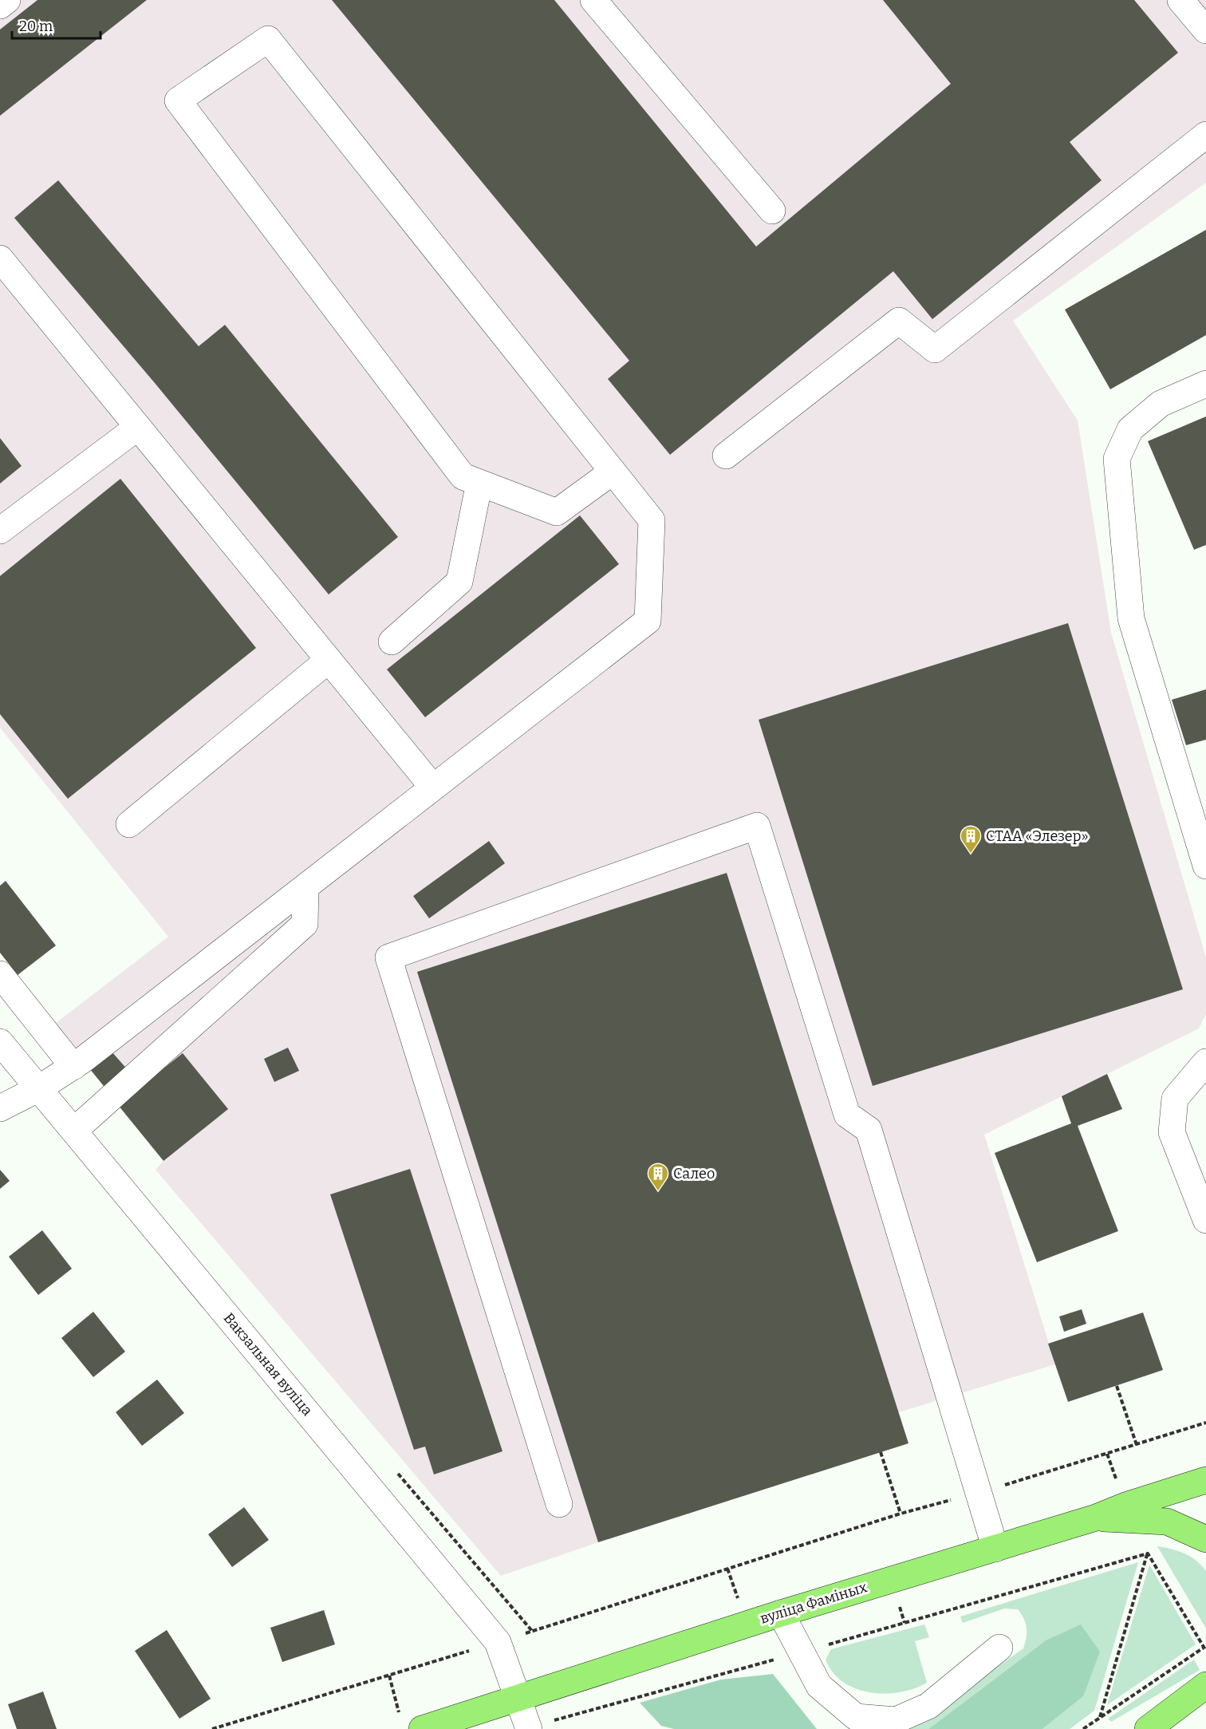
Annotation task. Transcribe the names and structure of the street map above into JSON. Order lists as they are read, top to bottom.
{
  "streets": {
    "main road": ["вуліца Фаміных"],
    "street": ["Вакзальная вуліца"]
  },
  "crossings": [
    ["Вакзальная вуліца", "вуліца Фаміных"]
  ],
  "places": {
    "building": ["СТАА «Элезер»", "Салео"]
  },
  "scale_bar": "20 m"
}
